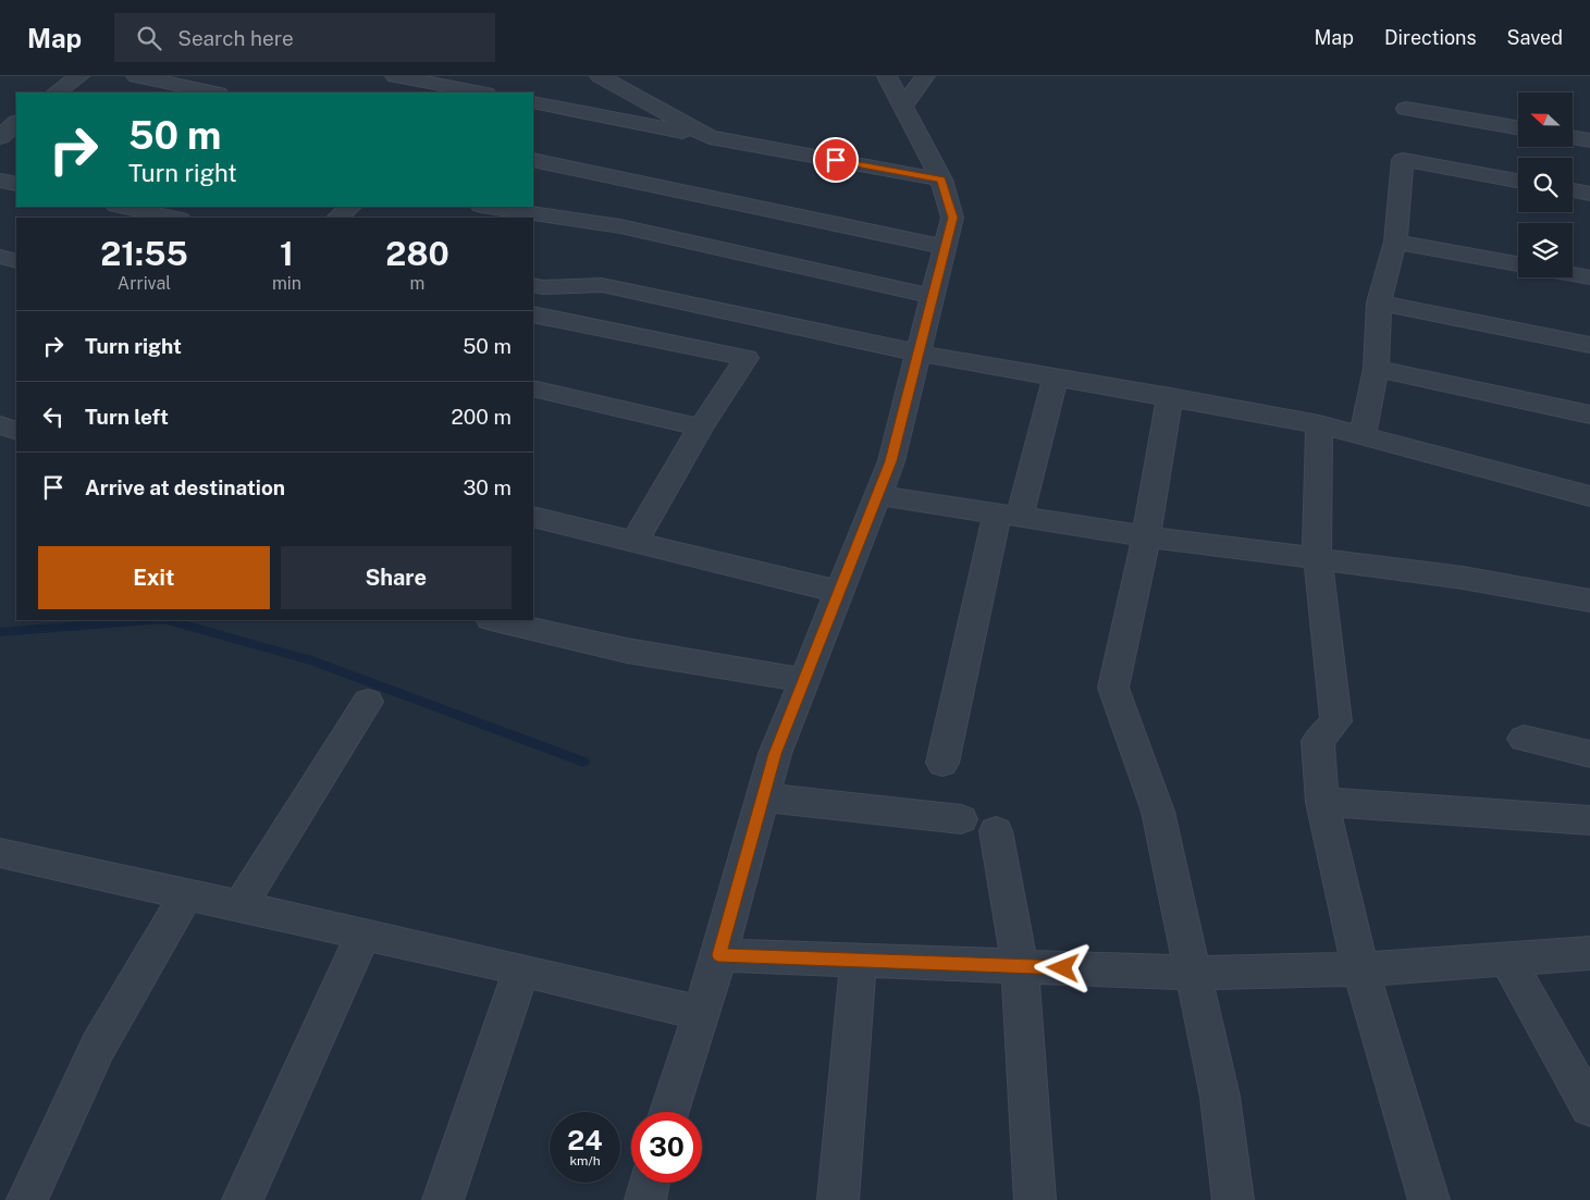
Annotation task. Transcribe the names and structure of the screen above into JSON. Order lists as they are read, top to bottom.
{
  "north": "left",
  "page": {
    "header": "Map",
    "search": "Search here",
    "nav": ["Map", "Directions", "Saved"],
    "turn": ["50 m", "Turn right"],
    "eta": [
      "21:55",
      "Arrival",
      "1",
      "min",
      "280",
      "m"
    ],
    "list": [
      {
        "name": "Turn right",
        "value": "50 m"
      },
      {
        "name": "Turn left",
        "value": "200 m"
      },
      {
        "name": "Arrive at destination",
        "value": "30 m"
      }
    ],
    "buttons": ["Exit", "Share"],
    "speed": "24 km/h",
    "limit": "30"
  }
}
